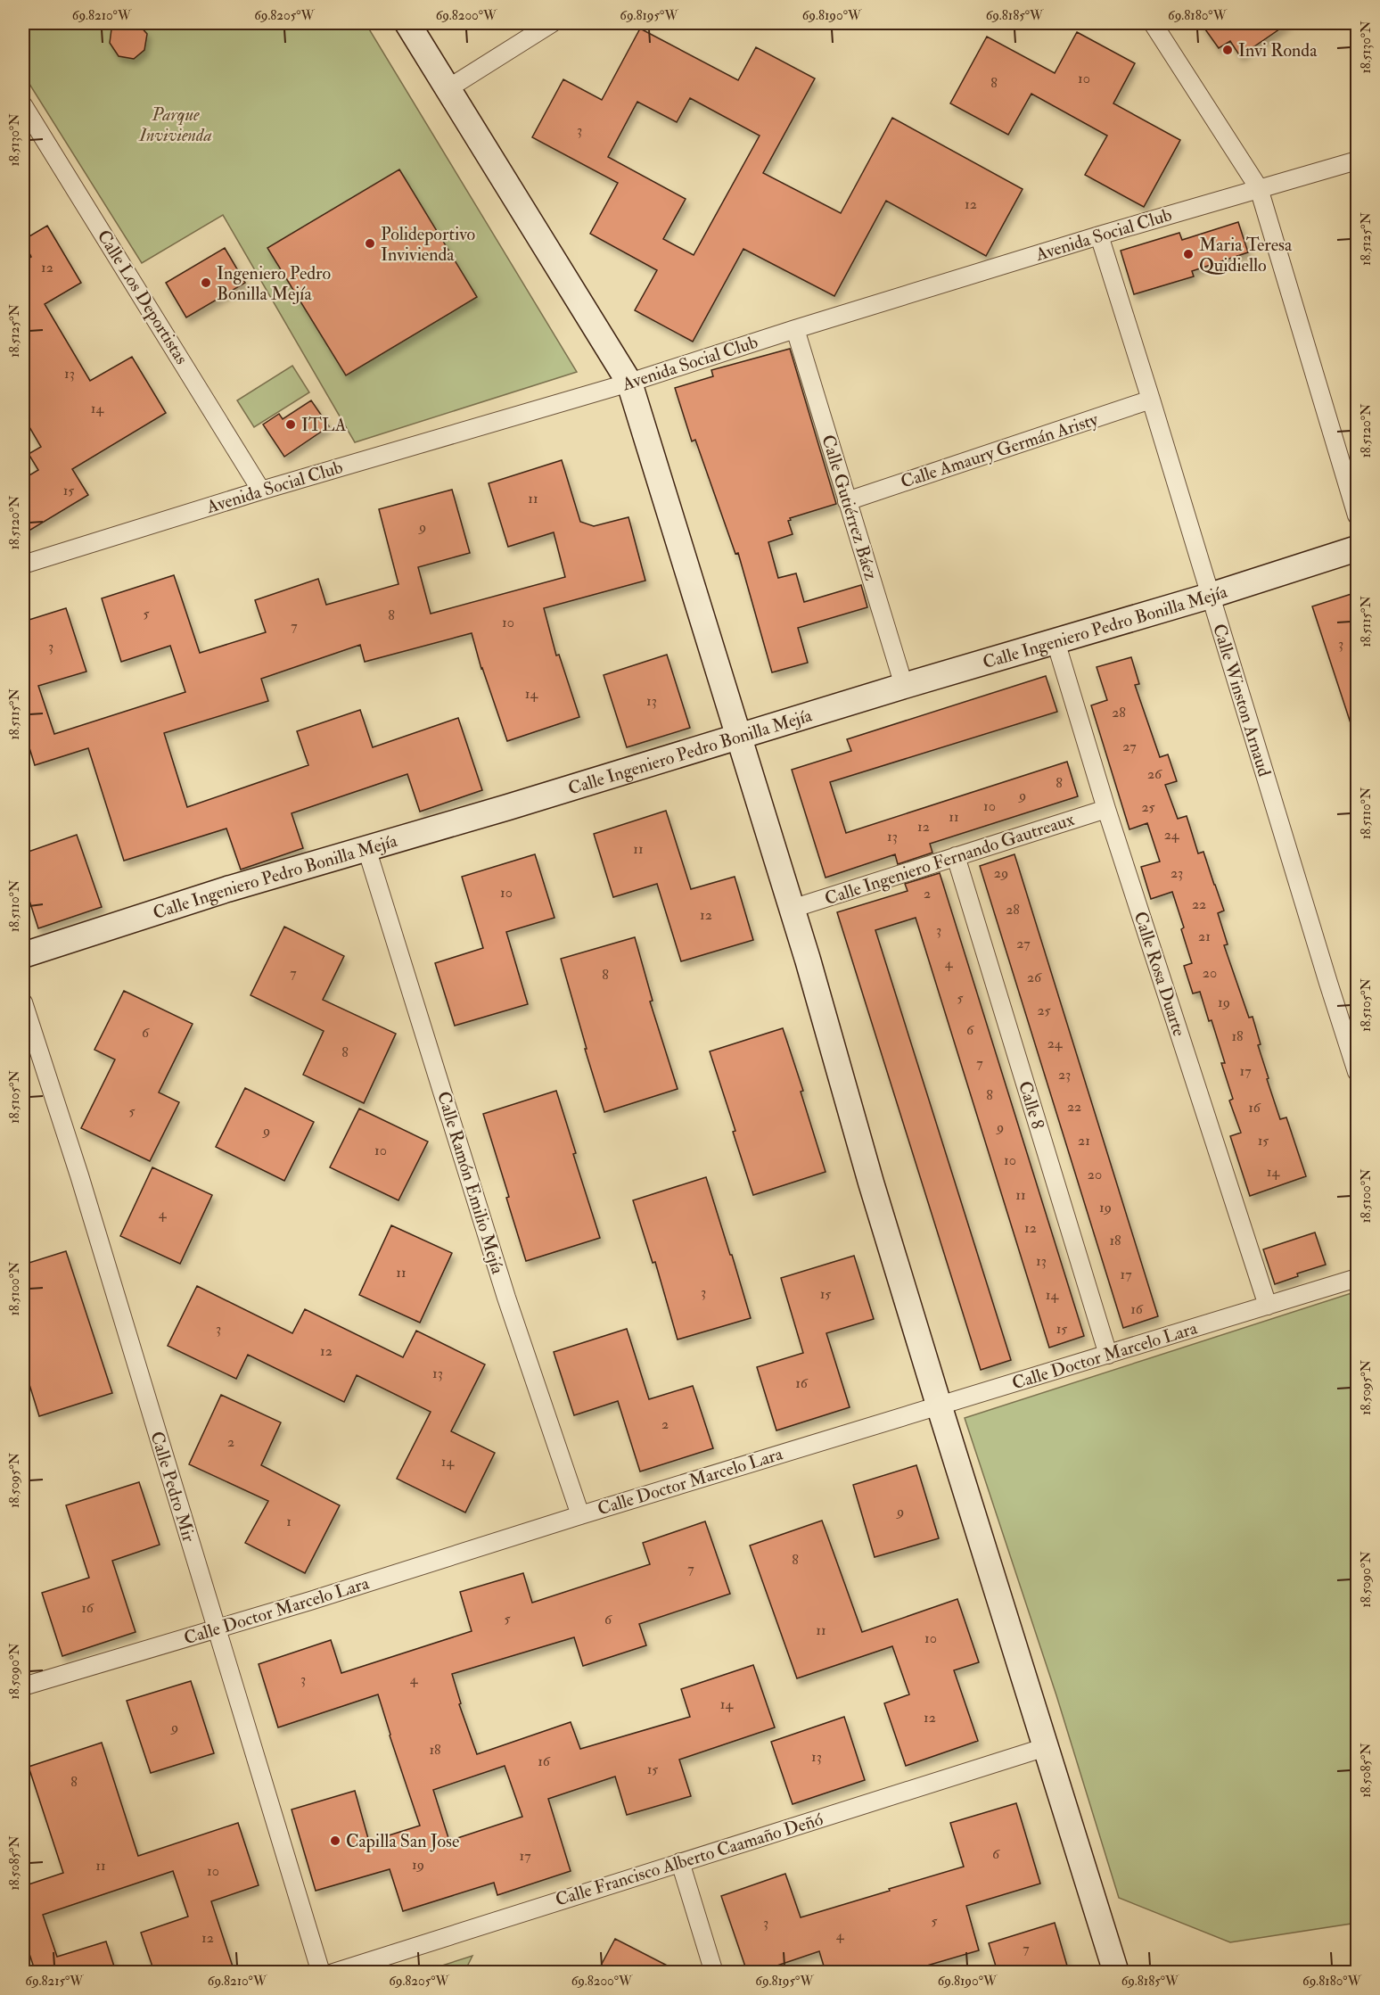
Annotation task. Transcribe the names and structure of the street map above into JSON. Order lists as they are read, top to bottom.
{
  "streets": {
    "street": [
      "Avenida Social Club",
      "Calle Los Deportistas",
      "Calle Amaury Germán Aristy",
      "Calle Gutiérrez Báez",
      "Calle Ingeniero Pedro Bonilla Mejía",
      "Calle Winston Arnaud",
      "Calle Ingeniero Fernando Gautreaux",
      "Calle Rosa Duarte",
      "Calle 8",
      "Calle Ramón Emilio Mejía",
      "Calle Doctor Marcelo Lara",
      "Calle Pedro Mir",
      "Calle Francisco Alberto Caamaño Deñó"
    ]
  },
  "crossings": [
    ["Avenida Social Club", "Calle Los Deportistas"],
    ["Avenida Social Club", "Calle Gutiérrez Báez"],
    ["Avenida Social Club", "Calle Winston Arnaud"],
    ["Calle Amaury Germán Aristy", "Calle Gutiérrez Báez"],
    ["Calle Amaury Germán Aristy", "Calle Winston Arnaud"],
    ["Calle Gutiérrez Báez", "Calle Ingeniero Pedro Bonilla Mejía"],
    ["Calle Ingeniero Pedro Bonilla Mejía", "Calle Winston Arnaud"],
    ["Calle Ingeniero Pedro Bonilla Mejía", "Calle Rosa Duarte"],
    ["Calle Ingeniero Pedro Bonilla Mejía", "Calle Ramón Emilio Mejía"],
    ["Calle Ingeniero Fernando Gautreaux", "Calle Rosa Duarte"],
    ["Calle Ingeniero Fernando Gautreaux", "Calle 8"],
    ["Calle Rosa Duarte", "Calle Doctor Marcelo Lara"],
    ["Calle 8", "Calle Doctor Marcelo Lara"],
    ["Calle Ramón Emilio Mejía", "Calle Doctor Marcelo Lara"],
    ["Calle Doctor Marcelo Lara", "Calle Pedro Mir"]
  ],
  "parks": ["Parque Invivienda"],
  "places": [
    "Invi Ronda",
    "Polideportivo Invivienda",
    "Maria Teresa Quidiello",
    "Ingeniero Pedro Bonilla Mejía",
    "ITLA",
    "Capilla San Jose"
  ],
  "house_numbers": [
    "10",
    "8",
    "3",
    "12",
    "12",
    "13",
    "14",
    "15",
    "11",
    "9",
    "5",
    "8",
    "10",
    "7",
    "3",
    "3",
    "14",
    "13",
    "28",
    "27",
    "26",
    "8",
    "9",
    "10",
    "25",
    "11",
    "12",
    "24",
    "13",
    "11",
    "29",
    "23",
    "10",
    "2",
    "22",
    "28",
    "12",
    "3",
    "21",
    "27",
    "4",
    "7",
    "20",
    "8",
    "26",
    "5",
    "19",
    "25",
    "6",
    "6",
    "18",
    "24",
    "8",
    "7",
    "17",
    "23",
    "8",
    "22",
    "16",
    "5",
    "9",
    "9",
    "21",
    "15",
    "10",
    "10",
    "14",
    "20",
    "11",
    "19",
    "4",
    "12",
    "18",
    "13",
    "11",
    "17",
    "3",
    "15",
    "14",
    "16",
    "3",
    "15",
    "12",
    "13",
    "16",
    "2",
    "2",
    "14",
    "9",
    "1",
    "8",
    "7",
    "16",
    "5",
    "6",
    "11",
    "10",
    "3",
    "4",
    "14",
    "12",
    "9",
    "18",
    "13",
    "16",
    "15",
    "8",
    "6",
    "17",
    "19",
    "11",
    "10",
    "5",
    "3",
    "4",
    "12",
    "7"
  ],
  "coordinates": [
    "69.8210°W",
    "69.8205°W",
    "69.8200°W",
    "69.8195°W",
    "69.8190°W",
    "69.8185°W",
    "69.8180°W",
    "18.5130°N",
    "18.5125°N",
    "18.5120°N",
    "18.5115°N",
    "18.5110°N",
    "18.5105°N",
    "18.5100°N",
    "18.5095°N",
    "18.5090°N",
    "18.5085°N",
    "69.8215°W"
  ]
}
